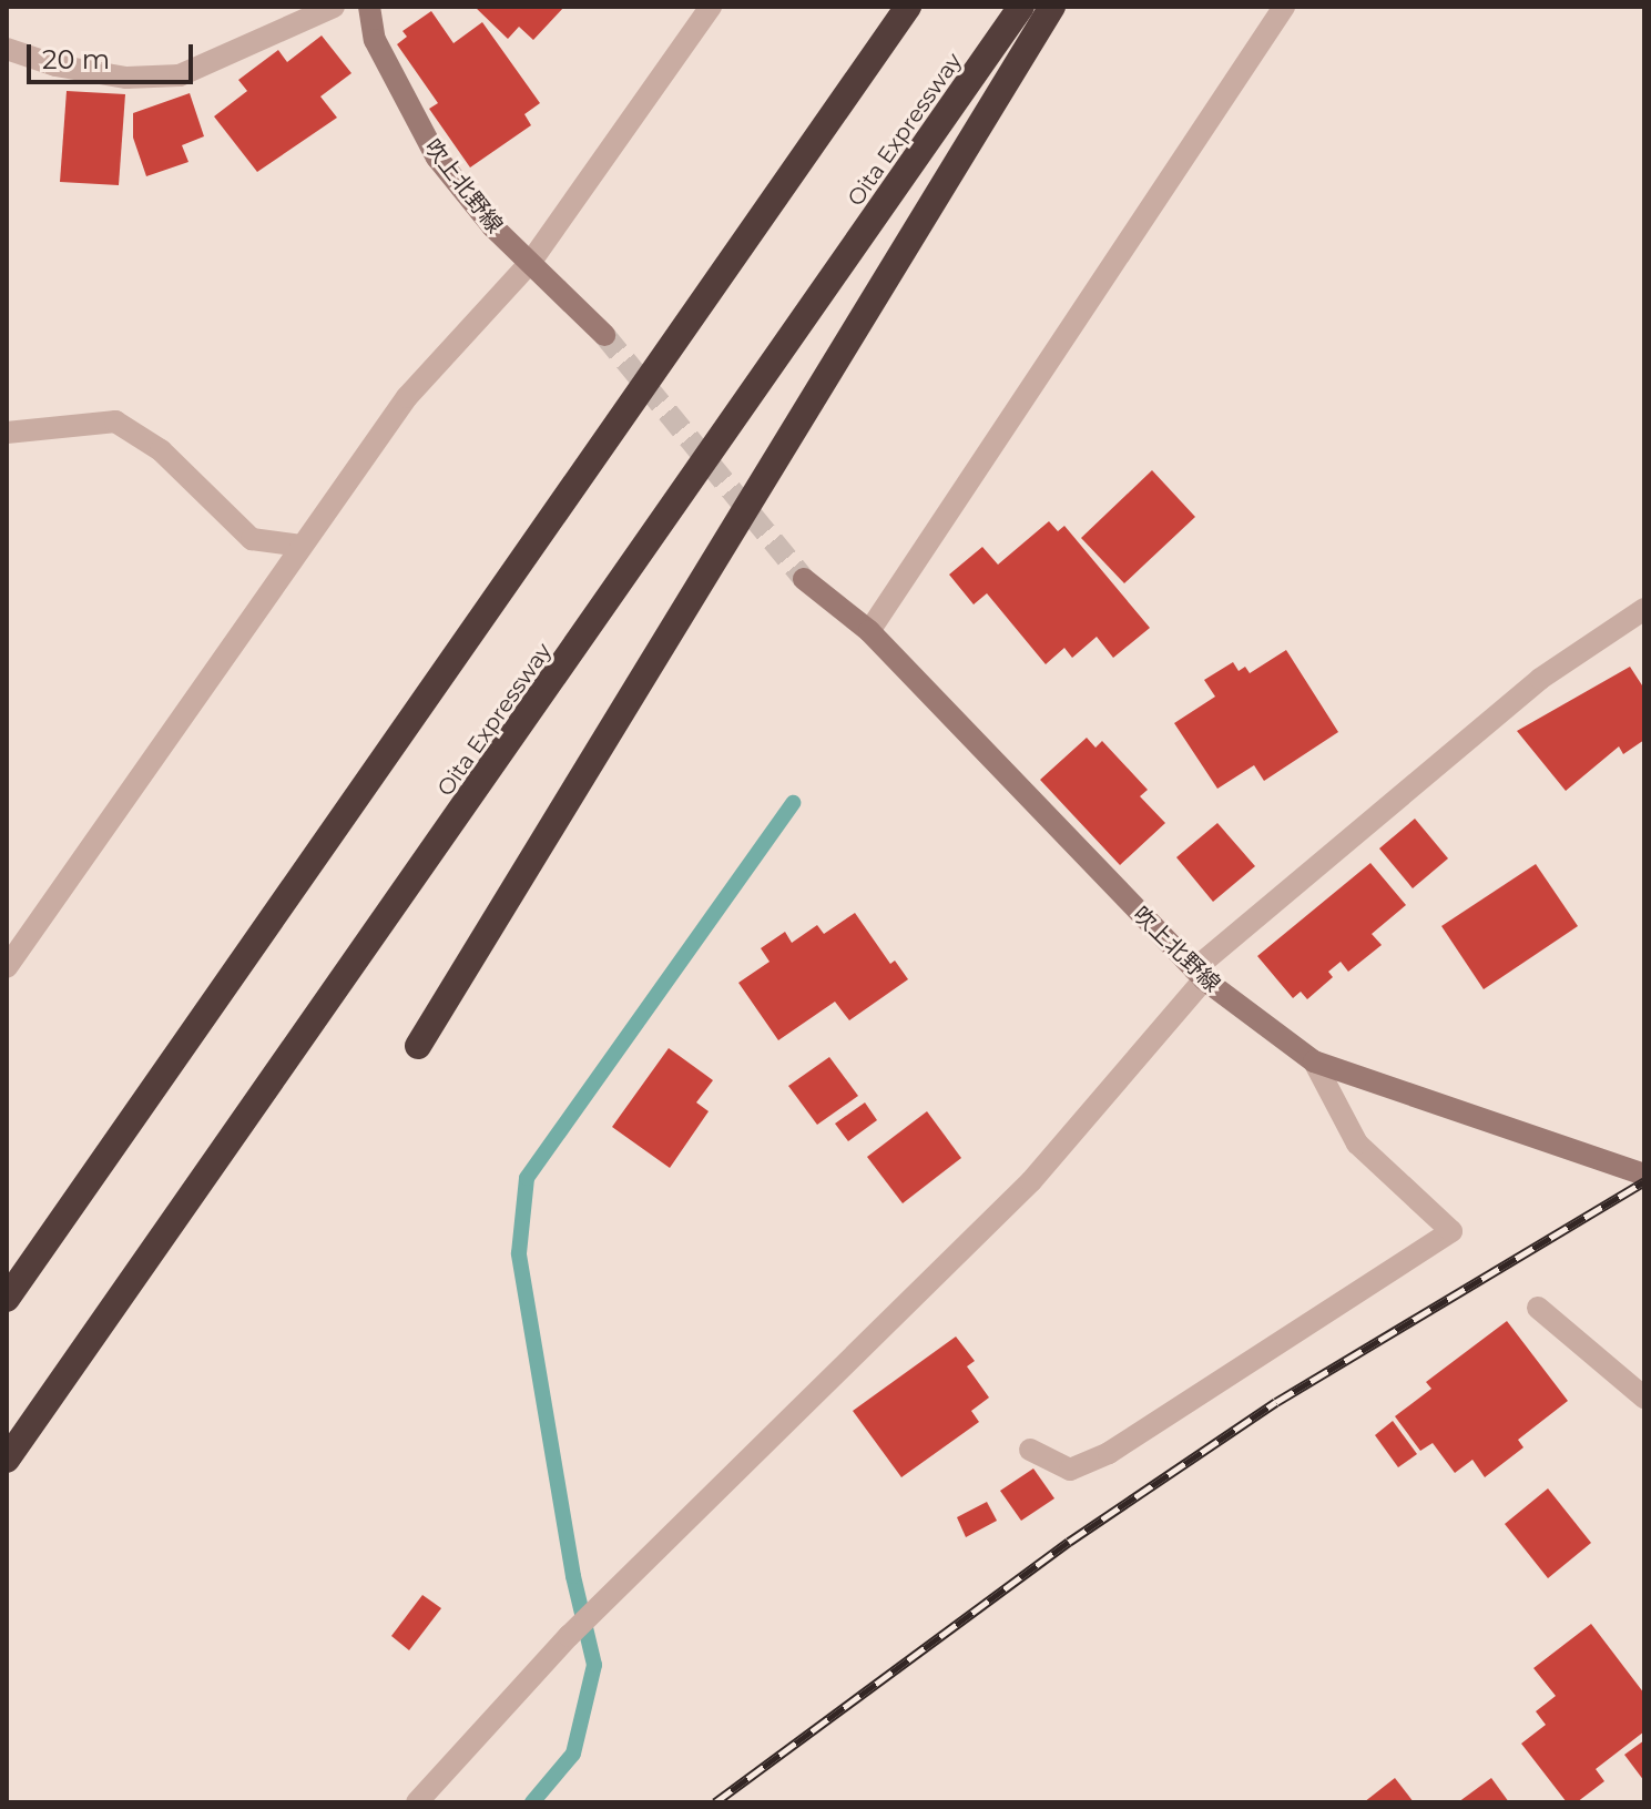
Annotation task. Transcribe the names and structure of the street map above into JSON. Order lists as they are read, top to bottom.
{
  "streets": {
    "highway": ["Oita Expressway"],
    "main road": ["吹上北野線"]
  },
  "scale_bar": "20 m"
}
